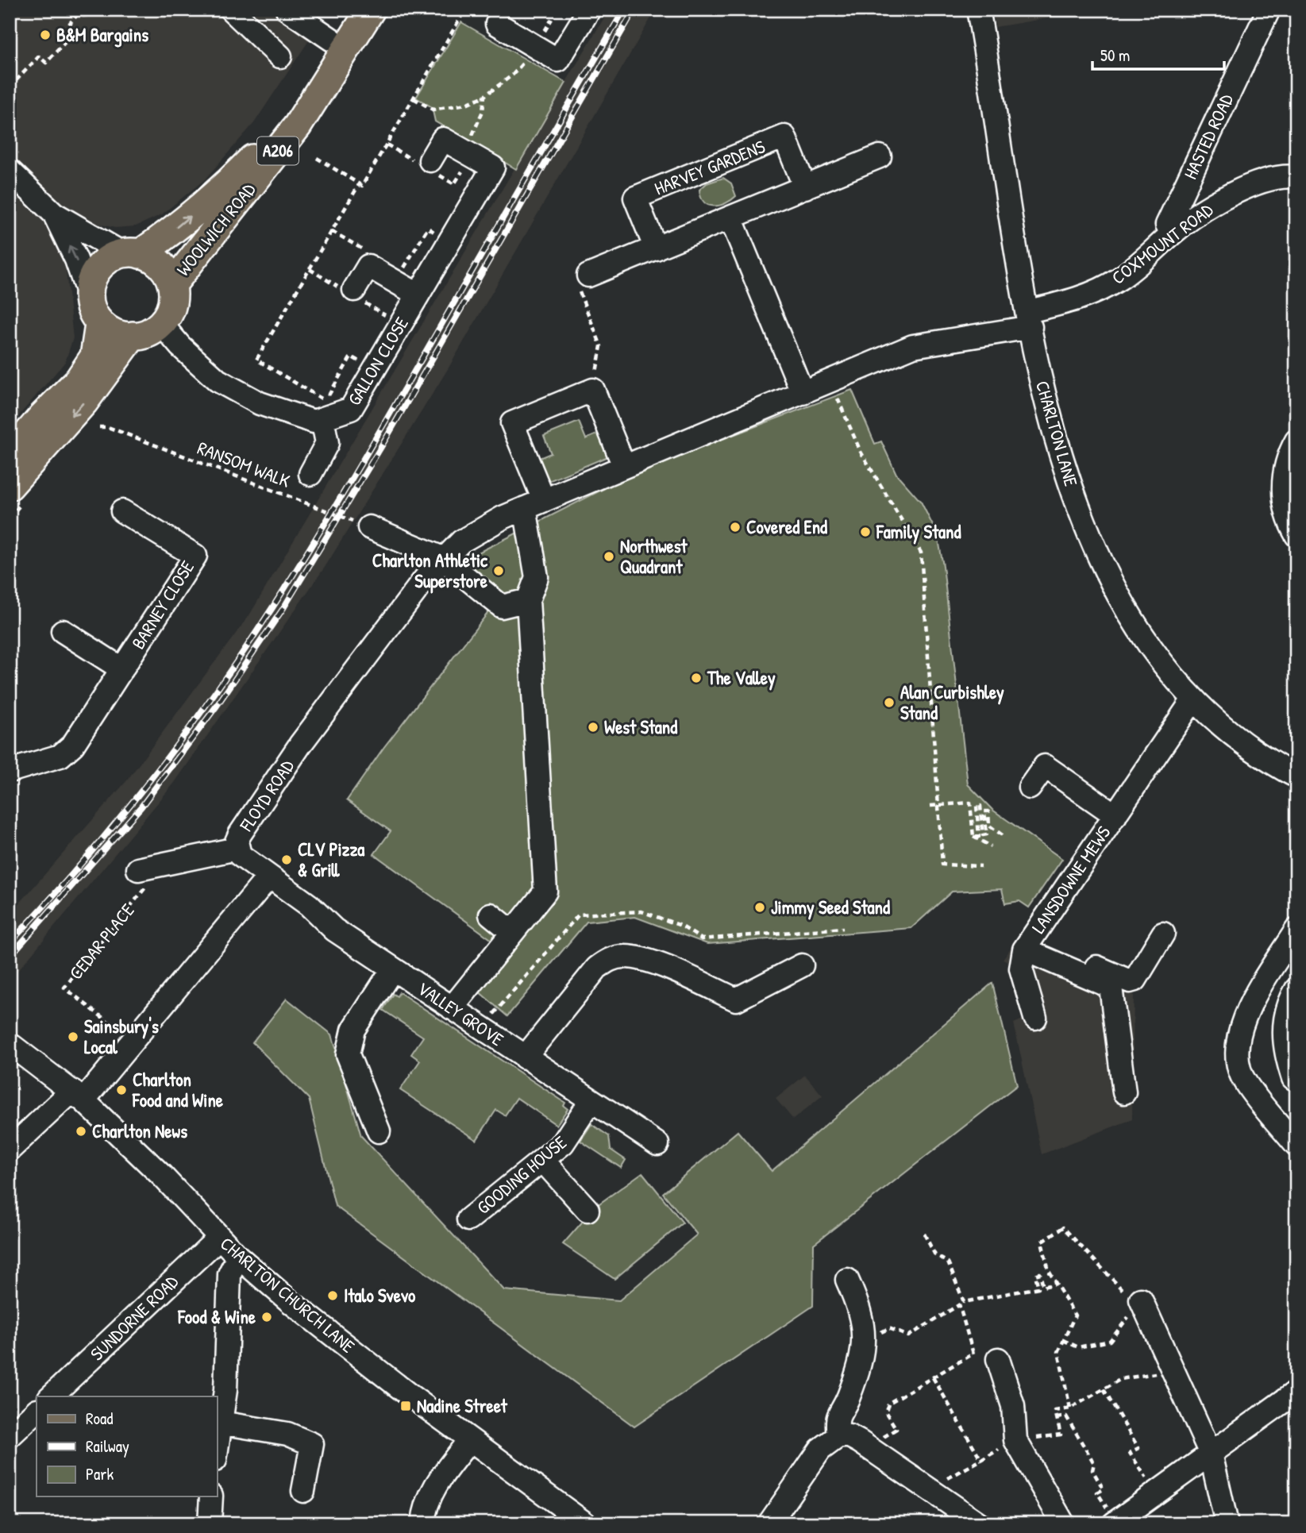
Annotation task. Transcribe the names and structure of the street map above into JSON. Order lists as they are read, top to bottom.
{
  "streets": {
    "main road": ["A206", "WOOLWICH ROAD"],
    "street": [
      "HASTED ROAD",
      "HARVEY GARDENS",
      "COXMOUNT ROAD",
      "GALLON CLOSE",
      "CHARLTON LANE",
      "BARNEY CLOSE",
      "FLOYD ROAD",
      "LANSDOWNE MEWS",
      "VALLEY GROVE",
      "GOODING HOUSE",
      "CHARLTON CHURCH LANE",
      "SUNDORNE ROAD"
    ],
    "path": ["RANSOM WALK", "CEDAR PLACE"]
  },
  "crossings": [
    ["HASTED ROAD", "COXMOUNT ROAD"],
    ["COXMOUNT ROAD", "CHARLTON LANE"],
    ["CHARLTON LANE", "LANSDOWNE MEWS"],
    ["FLOYD ROAD", "VALLEY GROVE"],
    ["VALLEY GROVE", "GOODING HOUSE"],
    ["CHARLTON CHURCH LANE", "SUNDORNE ROAD"]
  ],
  "places": {
    "other": [
      "B&M Bargains",
      "Covered End",
      "Family Stand",
      "Northwest Quadrant",
      "Charlton Athletic Superstore",
      "The Valley",
      "Alan Curbishley Stand",
      "West Stand",
      "CLV Pizza & Grill",
      "Jimmy Seed Stand",
      "Sainsbury's Local",
      "Charlton Food and Wine",
      "Charlton News",
      "Italo Svevo",
      "Food & Wine"
    ],
    "transit": ["Nadine Street"]
  },
  "legend": ["Road", "Railway", "Park"],
  "scale_bar": "50 m"
}
